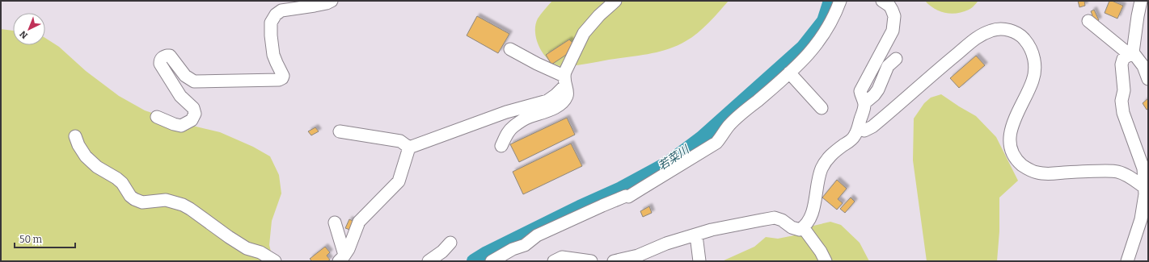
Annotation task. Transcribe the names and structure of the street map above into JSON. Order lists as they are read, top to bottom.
{
  "water": ["若菜川"],
  "scale_bar": "50 m",
  "north": "bottom left"
}
